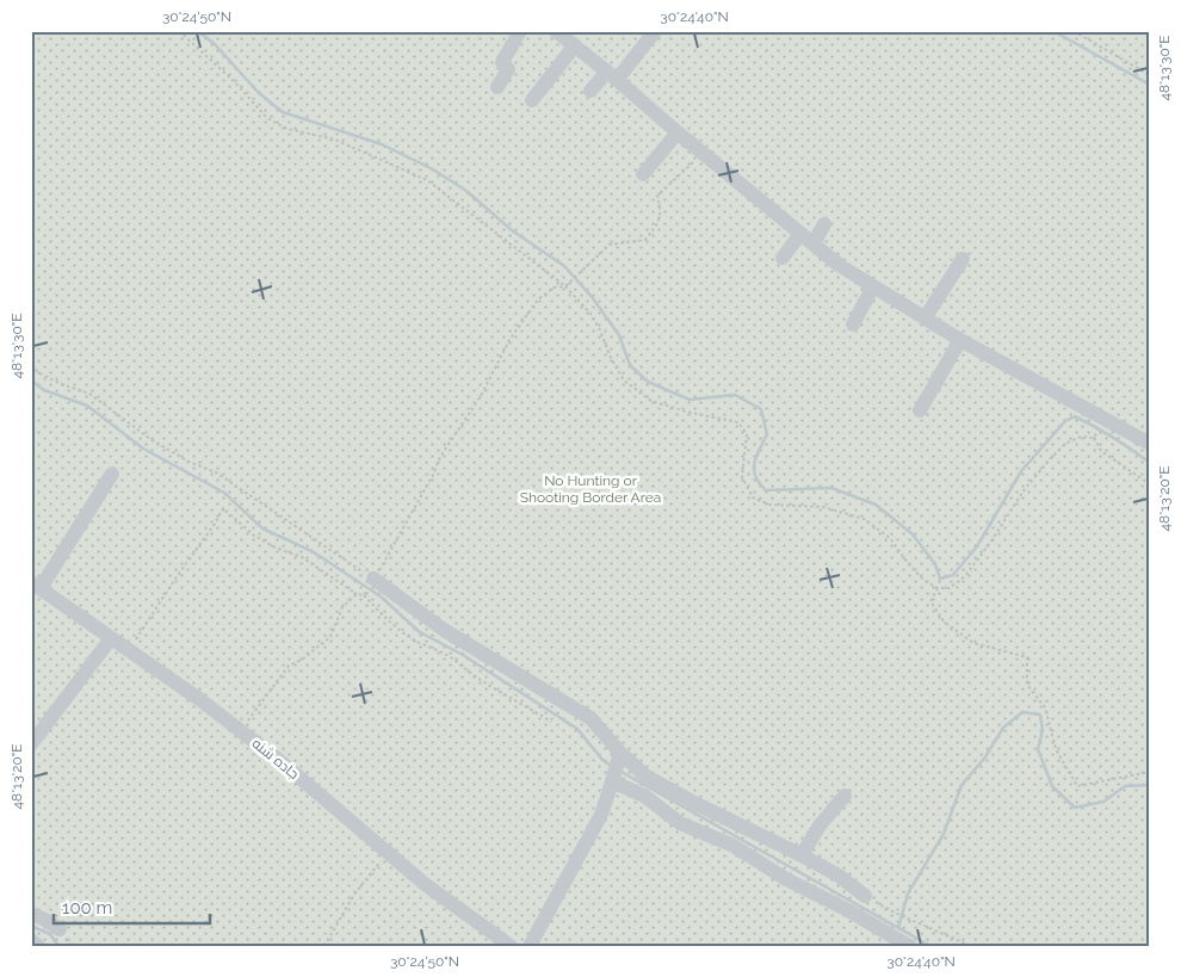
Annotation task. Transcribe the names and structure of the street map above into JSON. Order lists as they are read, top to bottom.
{
  "streets": {
    "street": ["جاده شنه"]
  },
  "parks": ["No Hunting or Shooting Border Area"],
  "scale_bar": "100 m",
  "coordinates": [
    "30°24'50\"N",
    "30°24'40\"N",
    "48°13'30\"E",
    "48°13'20\"E"
  ]
}
